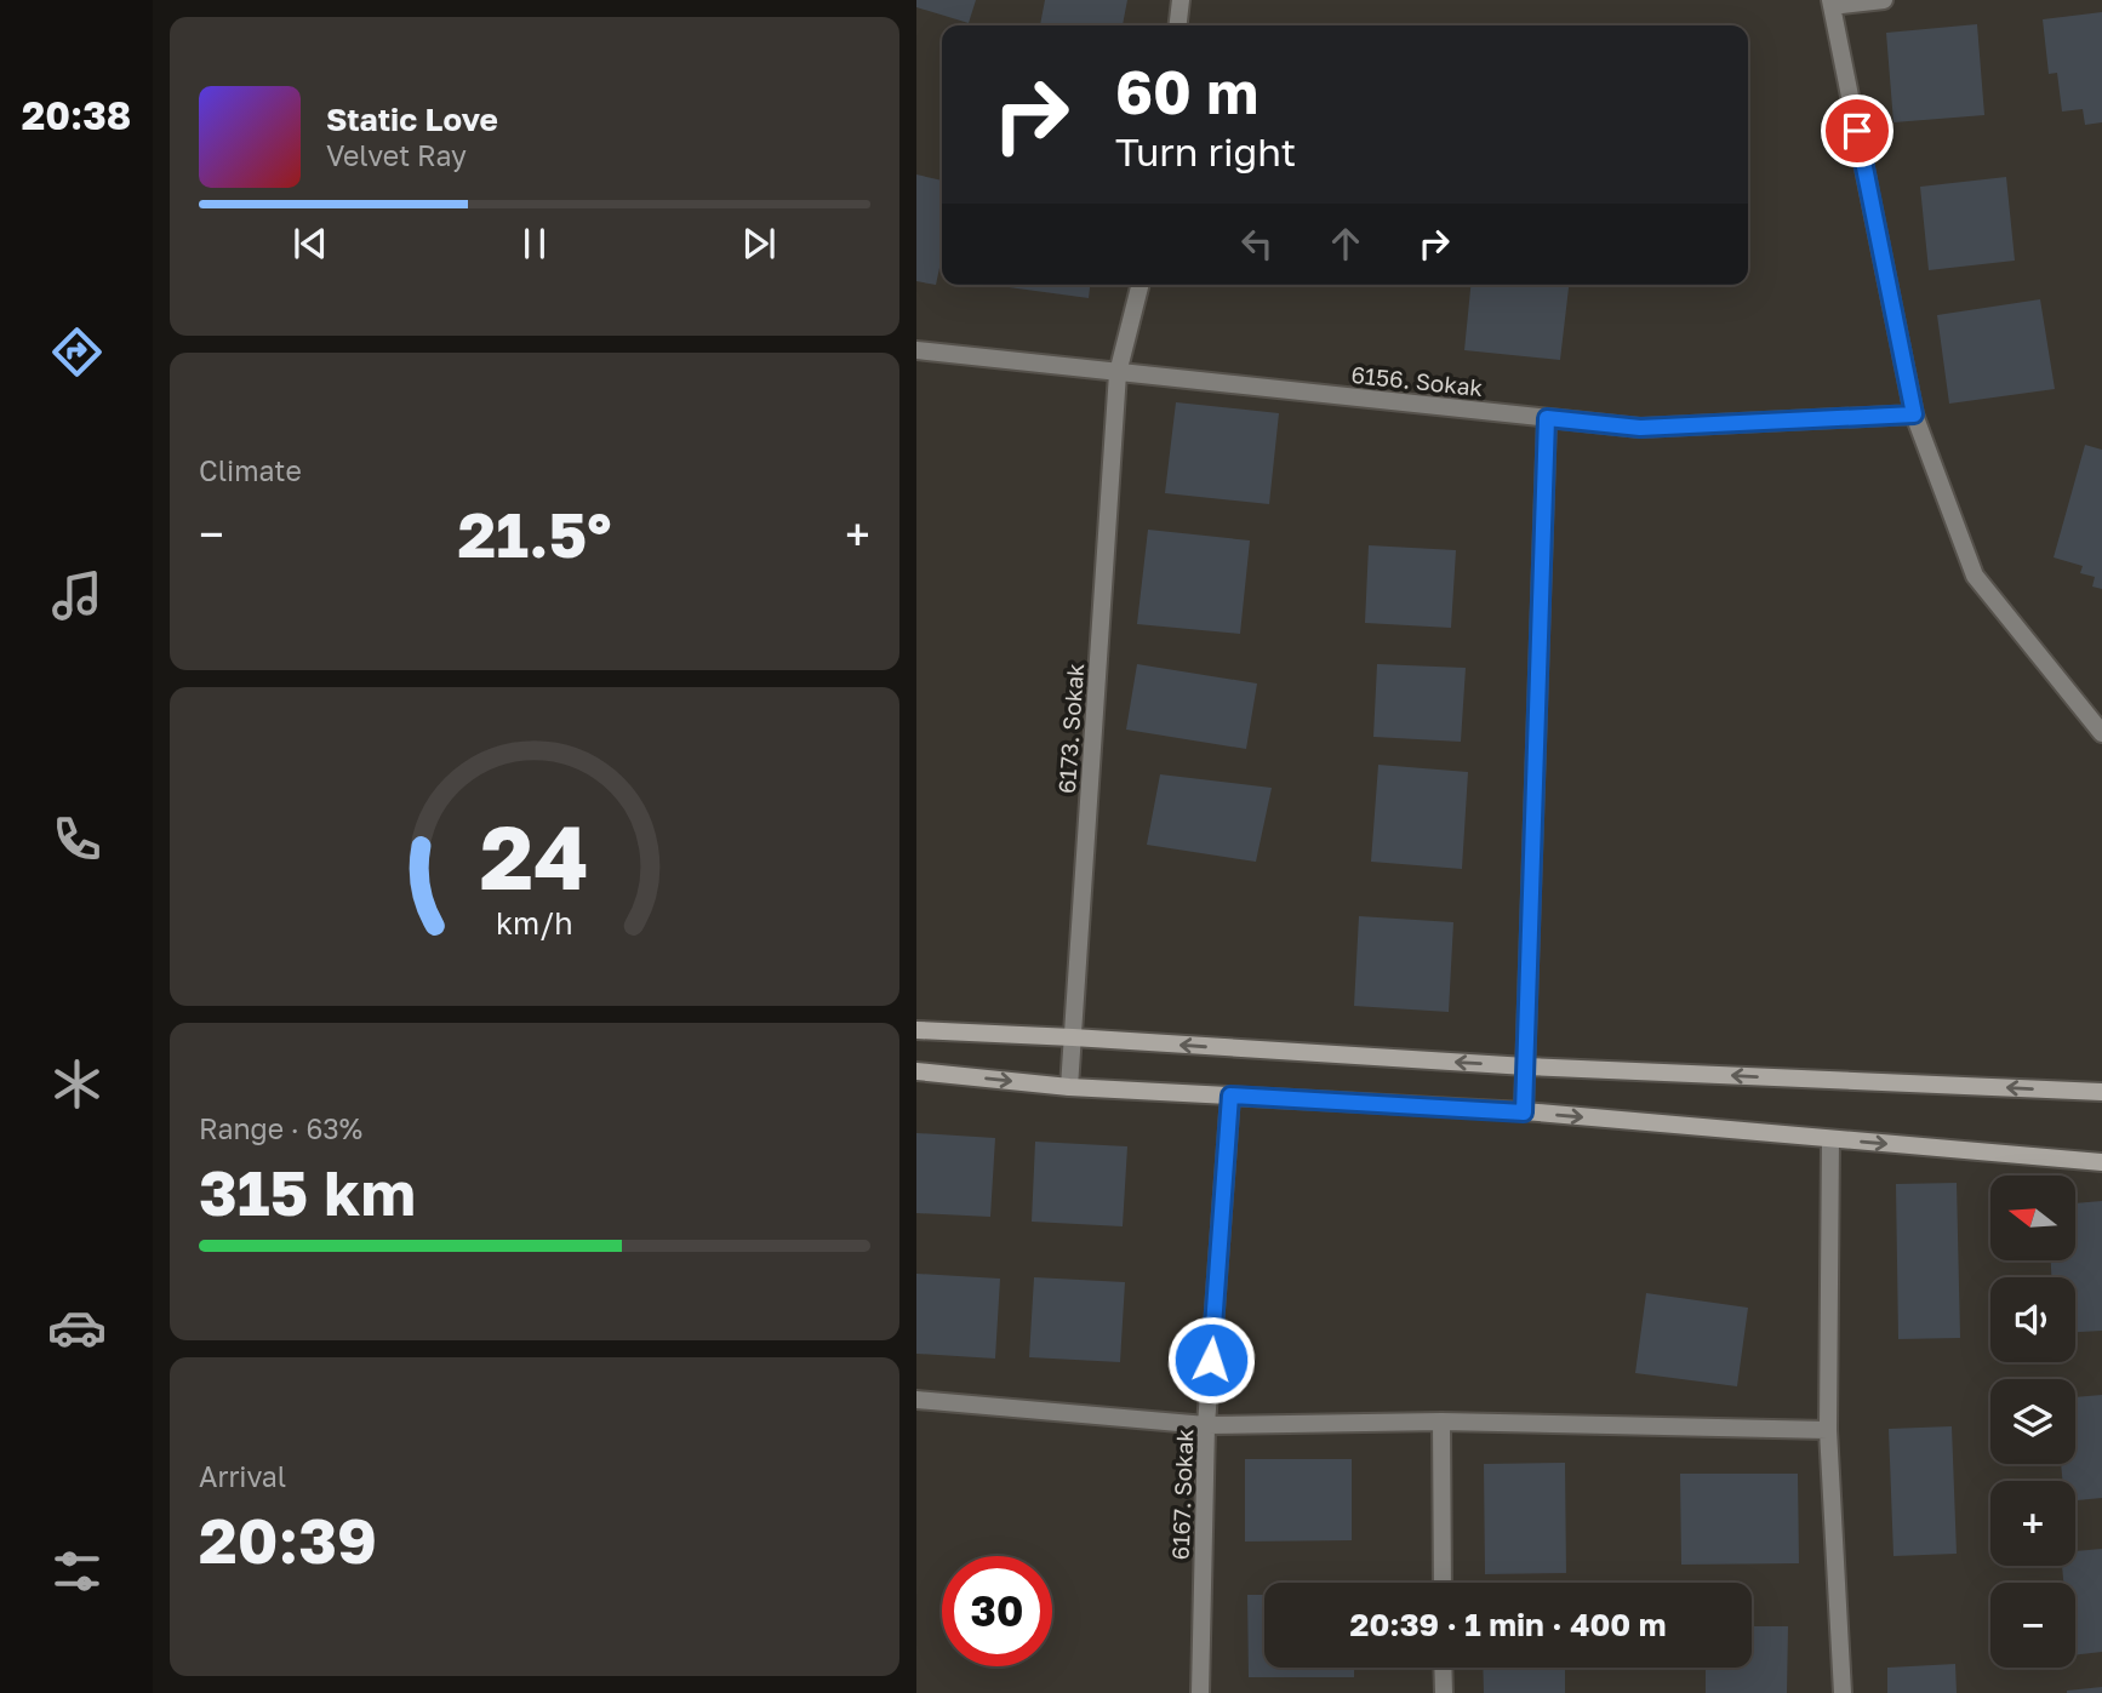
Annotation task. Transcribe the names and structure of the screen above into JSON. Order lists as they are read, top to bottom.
{
  "streets": {
    "street": ["6156. Sokak", "6173. Sokak", "6167. Sokak"]
  },
  "crossings": [
    ["6156. Sokak", "6173. Sokak"]
  ],
  "north": "left",
  "page": {
    "tabs": "20:38",
    "turn": ["60 m", "Turn right"],
    "song": ["Static Love", "Velvet Ray"],
    "tile": [
      "Climate",
      ["Range · 63%", "315 km"],
      ["Arrival", "20:39"]
    ],
    "heat": ["−", "21.5°", "+"],
    "map_buttons": ["+", "−"],
    "limit": "30",
    "trip": "20:39 · 1 min · 400 m",
    "gauge": ["24", "km/h"]
  }
}
